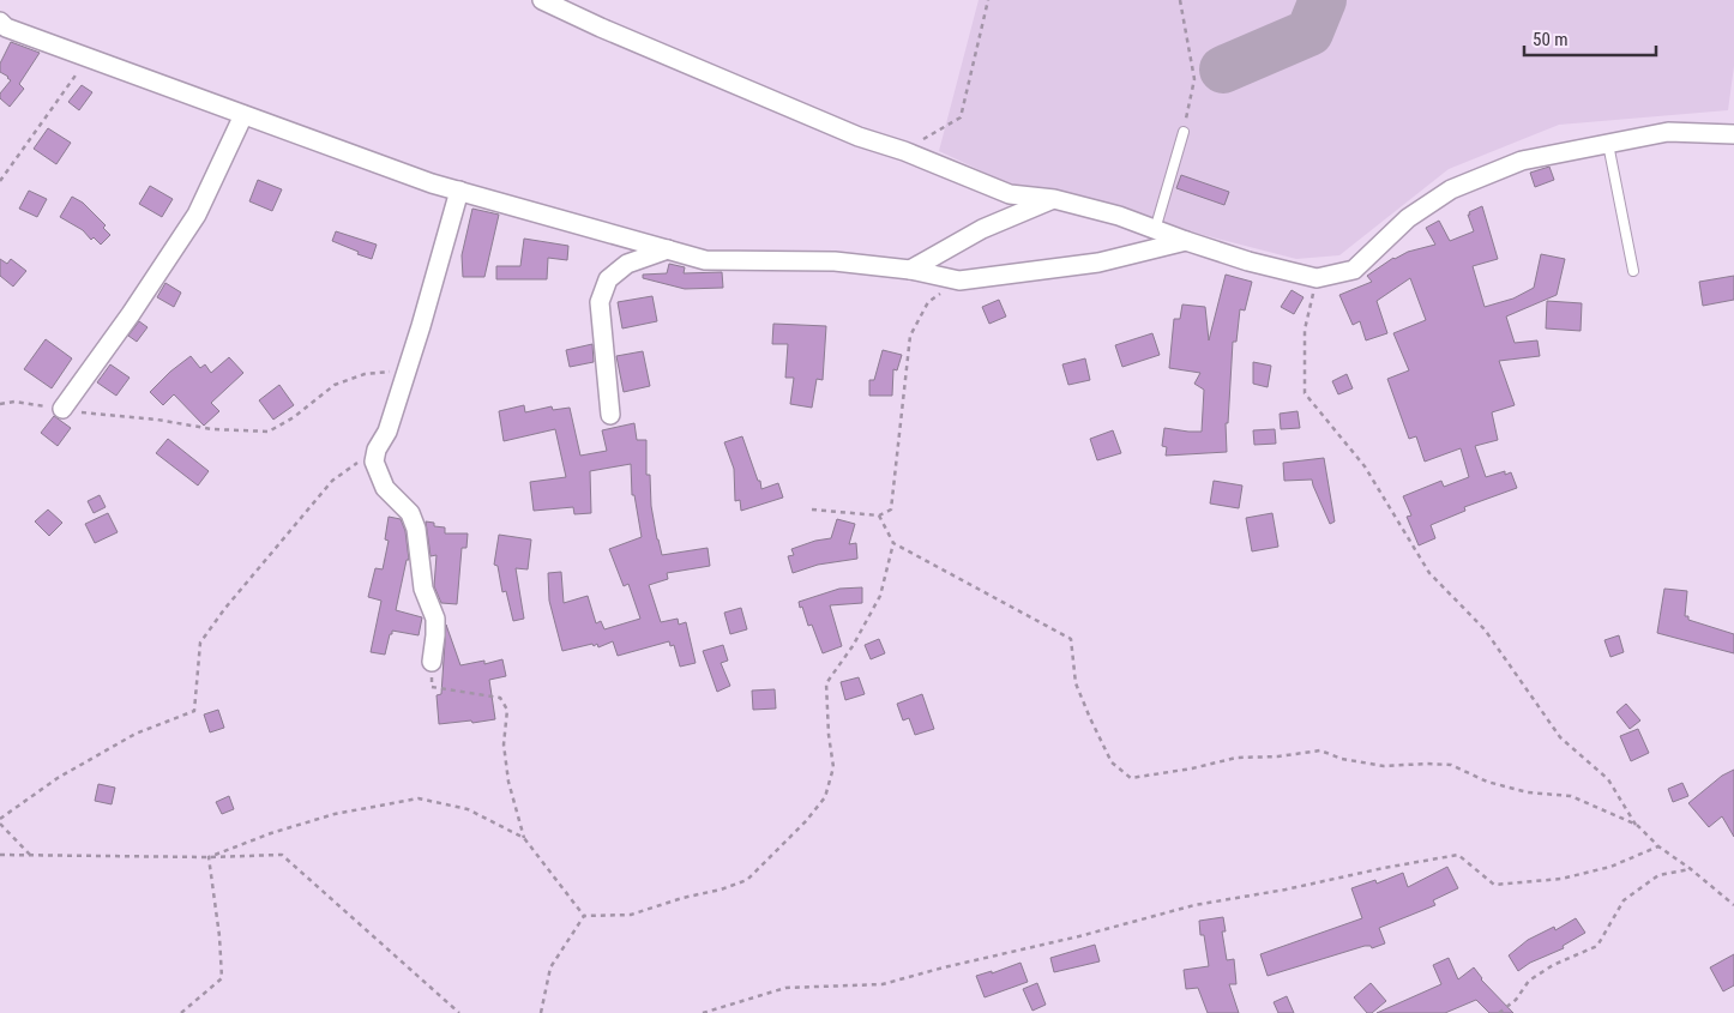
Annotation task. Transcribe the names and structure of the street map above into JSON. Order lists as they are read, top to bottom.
{
  "scale_bar": "50 m"
}
